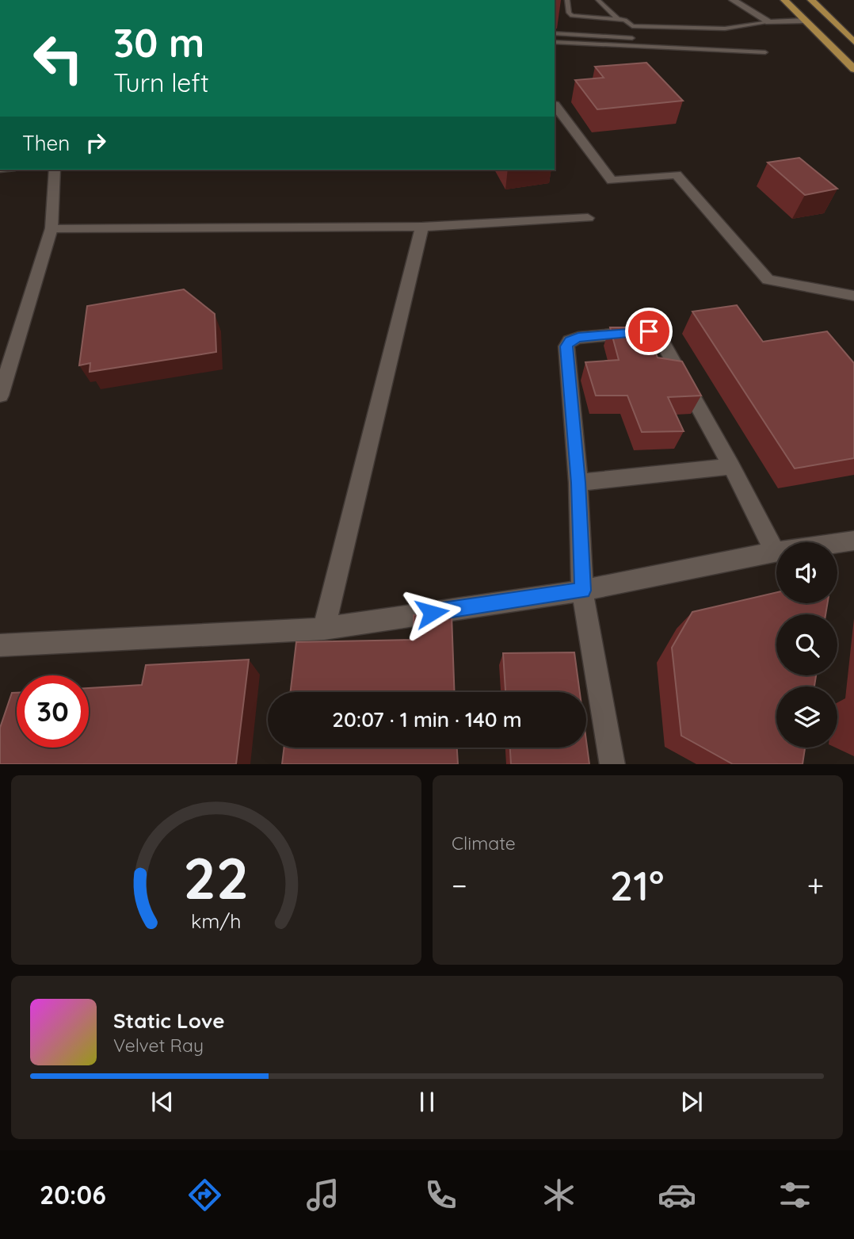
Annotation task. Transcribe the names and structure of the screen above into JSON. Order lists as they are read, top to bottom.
{
  "page": {
    "turn": ["30 m", "Turn left"],
    "then": "Then",
    "limit": "30",
    "trip": "20:07 · 1 min · 140 m",
    "tile": "Climate",
    "heat": ["−", "21°", "+"],
    "song": ["Static Love", "Velvet Ray"],
    "tabs": "20:06",
    "gauge": ["22", "km/h"]
  }
}
